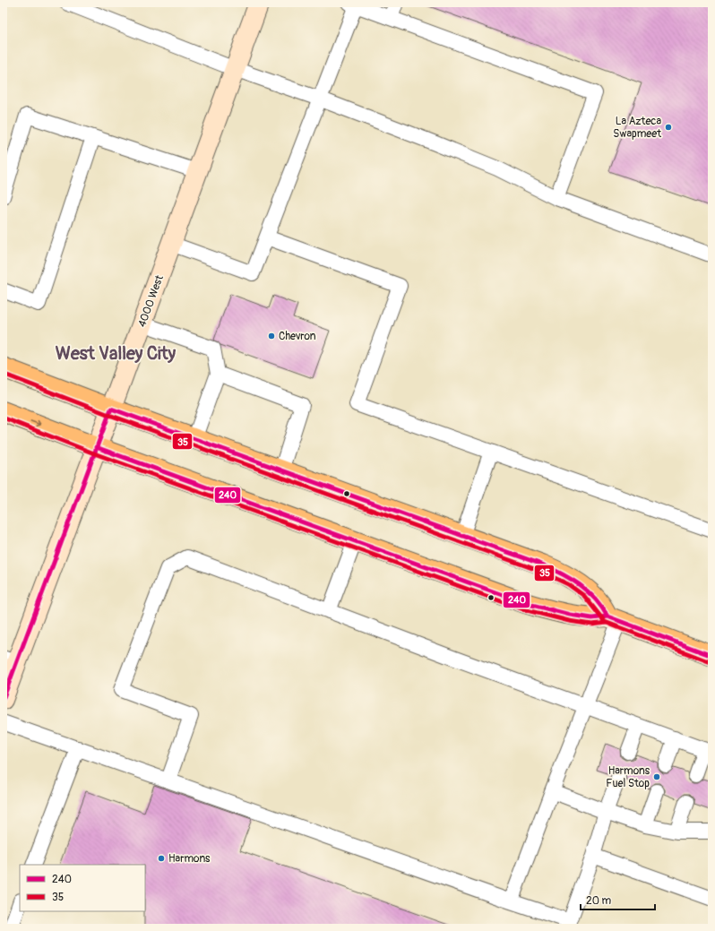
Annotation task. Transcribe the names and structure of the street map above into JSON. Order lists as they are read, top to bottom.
{
  "streets": {
    "street": ["4000 West"]
  },
  "districts": ["West Valley City"],
  "places": [
    "La Azteca Swapmeet",
    "Chevron",
    "Harmons Fuel Stop",
    "Harmons"
  ],
  "lines": ["transit line 35", "transit line 240"],
  "legend": ["240", "35"],
  "scale_bar": "20 m"
}
